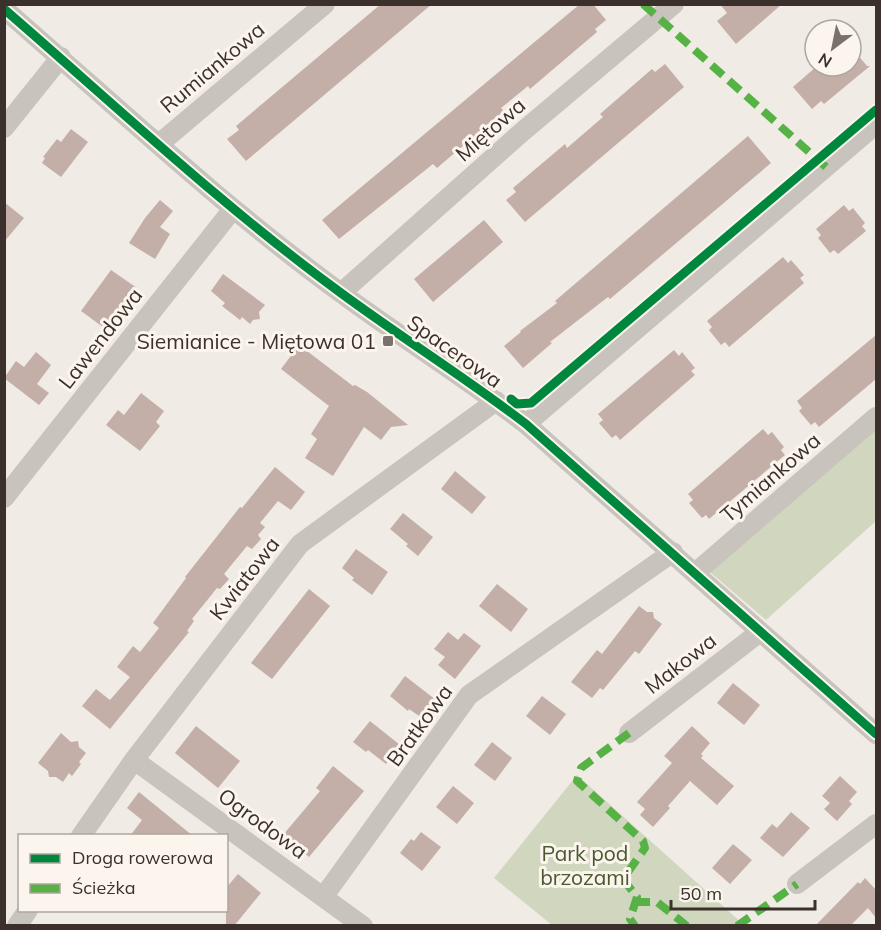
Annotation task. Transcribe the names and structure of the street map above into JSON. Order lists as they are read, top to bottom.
{
  "streets": {
    "street": [
      "Rumiankowa",
      "Miętowa",
      "Lawendowa",
      "Spacerowa",
      "Tymiankowa",
      "Kwiatowa",
      "Makowa",
      "Bratkowa",
      "Ogrodowa"
    ]
  },
  "crossings": [
    ["Rumiankowa", "Spacerowa"],
    ["Miętowa", "Spacerowa"],
    ["Lawendowa", "Spacerowa"],
    ["Spacerowa", "Tymiankowa"],
    ["Spacerowa", "Kwiatowa"],
    ["Spacerowa", "Makowa"],
    ["Spacerowa", "Bratkowa"],
    ["Kwiatowa", "Ogrodowa"],
    ["Bratkowa", "Ogrodowa"]
  ],
  "parks": ["Park pod brzozami"],
  "places": {
    "transit": ["Siemianice - Miętowa 01"]
  },
  "legend": ["Droga rowerowa", "Ścieżka"],
  "scale_bar": "50 m",
  "north": "bottom left"
}
